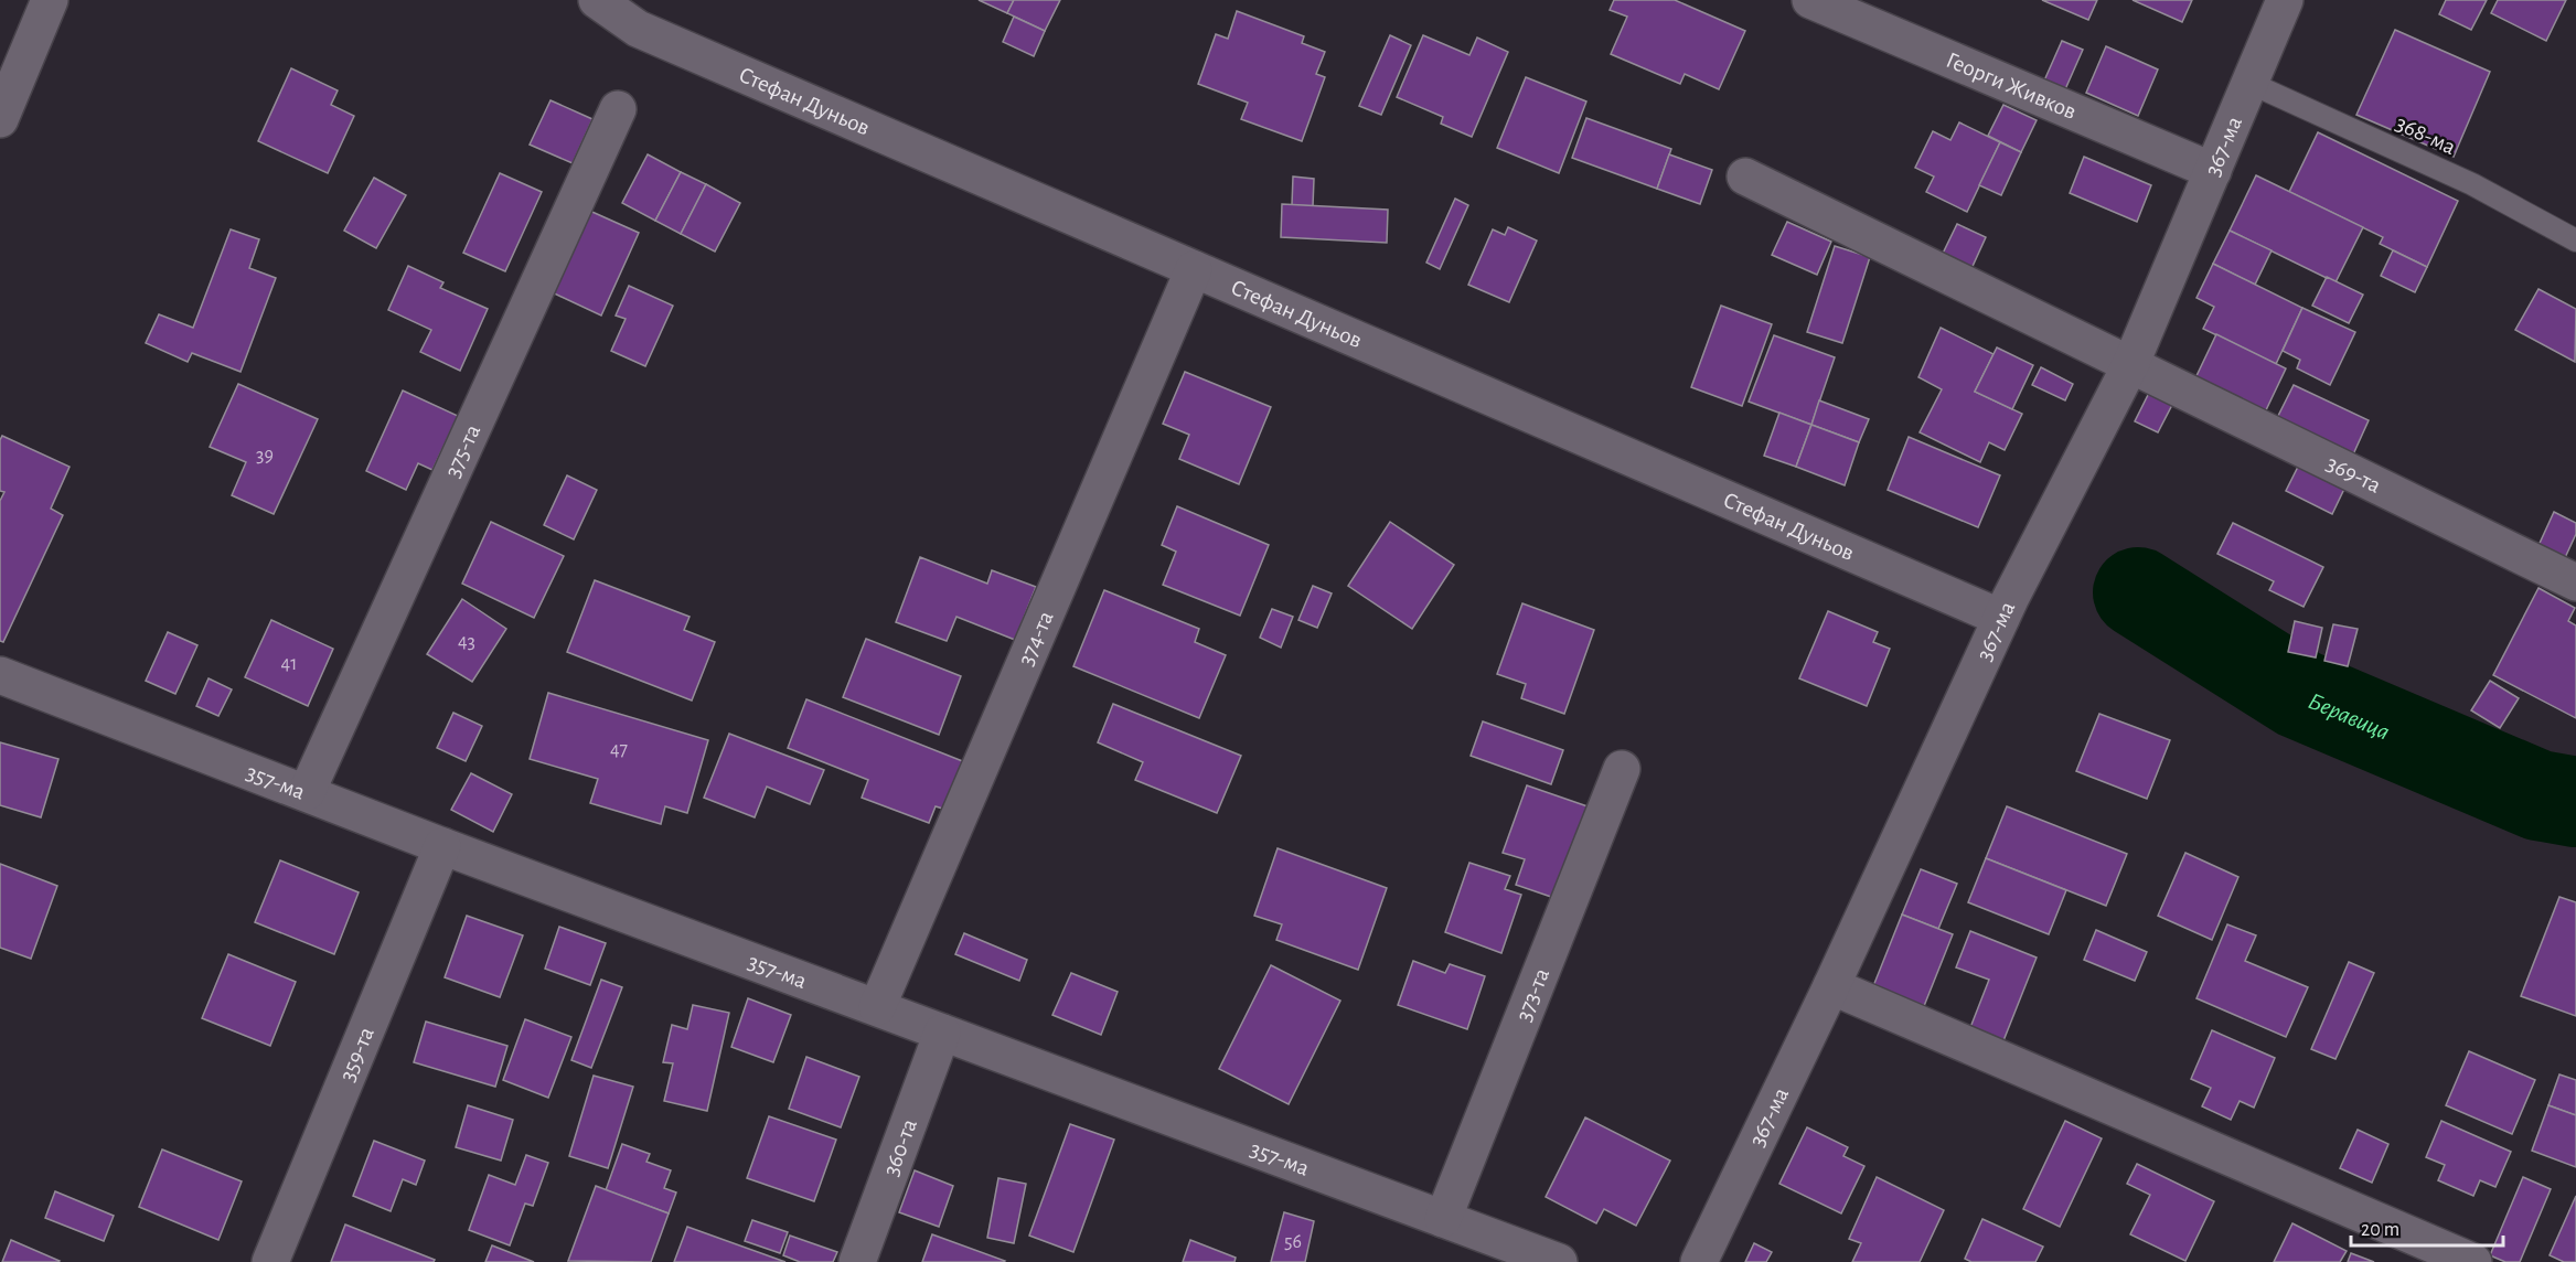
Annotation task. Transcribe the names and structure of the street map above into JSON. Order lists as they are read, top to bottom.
{
  "streets": {
    "street": [
      "Георги Живков",
      "Стефан Дуньов",
      "367-ма",
      "375-та",
      "369-та",
      "374-та",
      "357-ма",
      "373-та",
      "359-та",
      "360-та"
    ],
    "lane": ["368-ма"]
  },
  "crossings": [
    ["Георги Живков", "367-ма"],
    ["Стефан Дуньов", "367-ма"],
    ["Стефан Дуньов", "374-та"],
    ["368-ма", "367-ма"],
    ["367-ма", "369-та"],
    ["375-та", "357-ма"],
    ["374-та", "357-ма"],
    ["357-ма", "373-та"],
    ["357-ма", "359-та"],
    ["357-ма", "360-та"]
  ],
  "water": ["Беравица"],
  "house_numbers": [
    "39",
    "43",
    "41",
    "47",
    "56"
  ],
  "scale_bar": "20 m"
}
